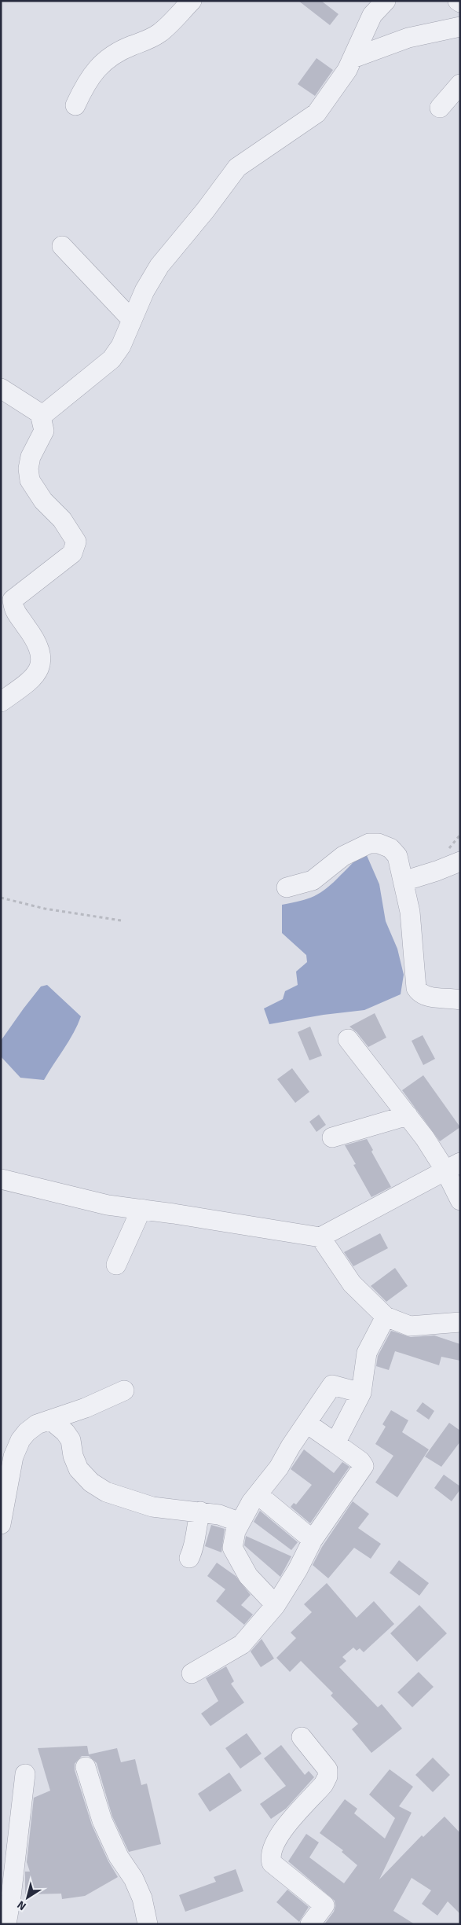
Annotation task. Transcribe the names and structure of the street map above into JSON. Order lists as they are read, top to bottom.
{
  "north": "bottom left"
}
